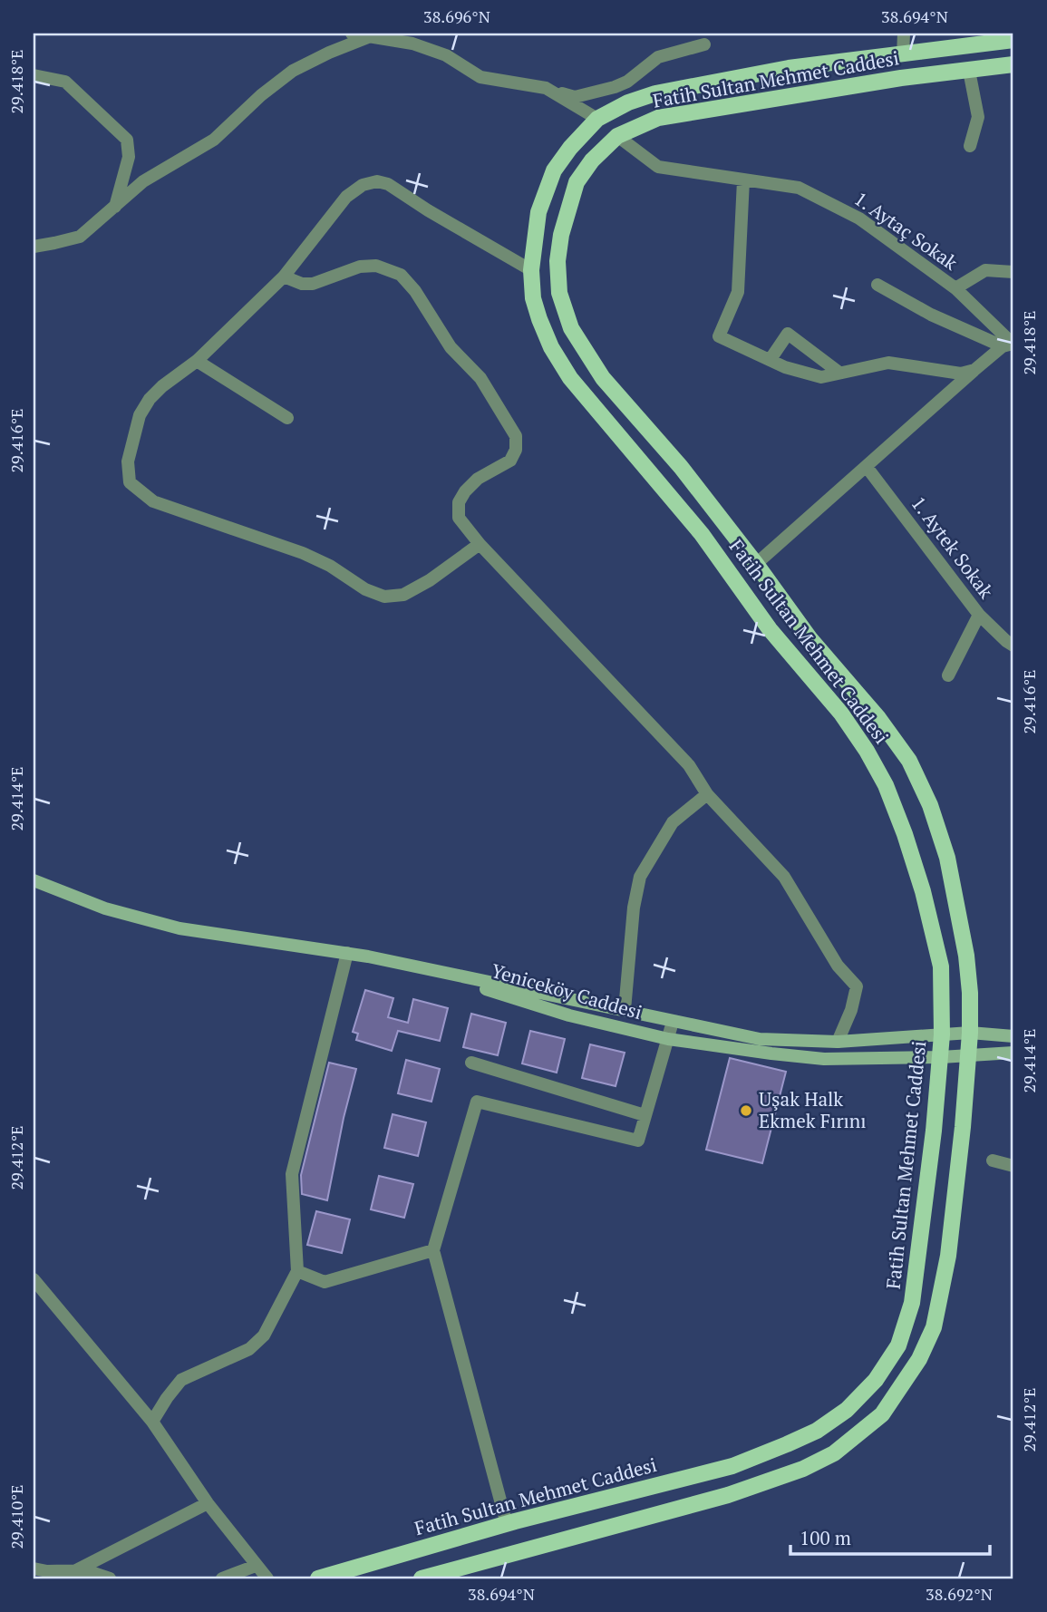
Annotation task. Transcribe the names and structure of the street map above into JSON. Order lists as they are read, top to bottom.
{
  "streets": {
    "main road": ["Fatih Sultan Mehmet Caddesi"],
    "street": ["1. Aytaç Sokak", "1. Aytek Sokak", "Yeniceköy Caddesi"]
  },
  "crossings": [
    ["Fatih Sultan Mehmet Caddesi", "1. Aytaç Sokak"],
    ["Fatih Sultan Mehmet Caddesi", "Yeniceköy Caddesi"]
  ],
  "places": ["Uşak Halk Ekmek Fırını"],
  "scale_bar": "100 m",
  "coordinates": [
    "38.696°N",
    "38.694°N",
    "29.418°E",
    "29.416°E",
    "29.414°E",
    "29.412°E",
    "29.410°E",
    "38.692°N"
  ]
}
